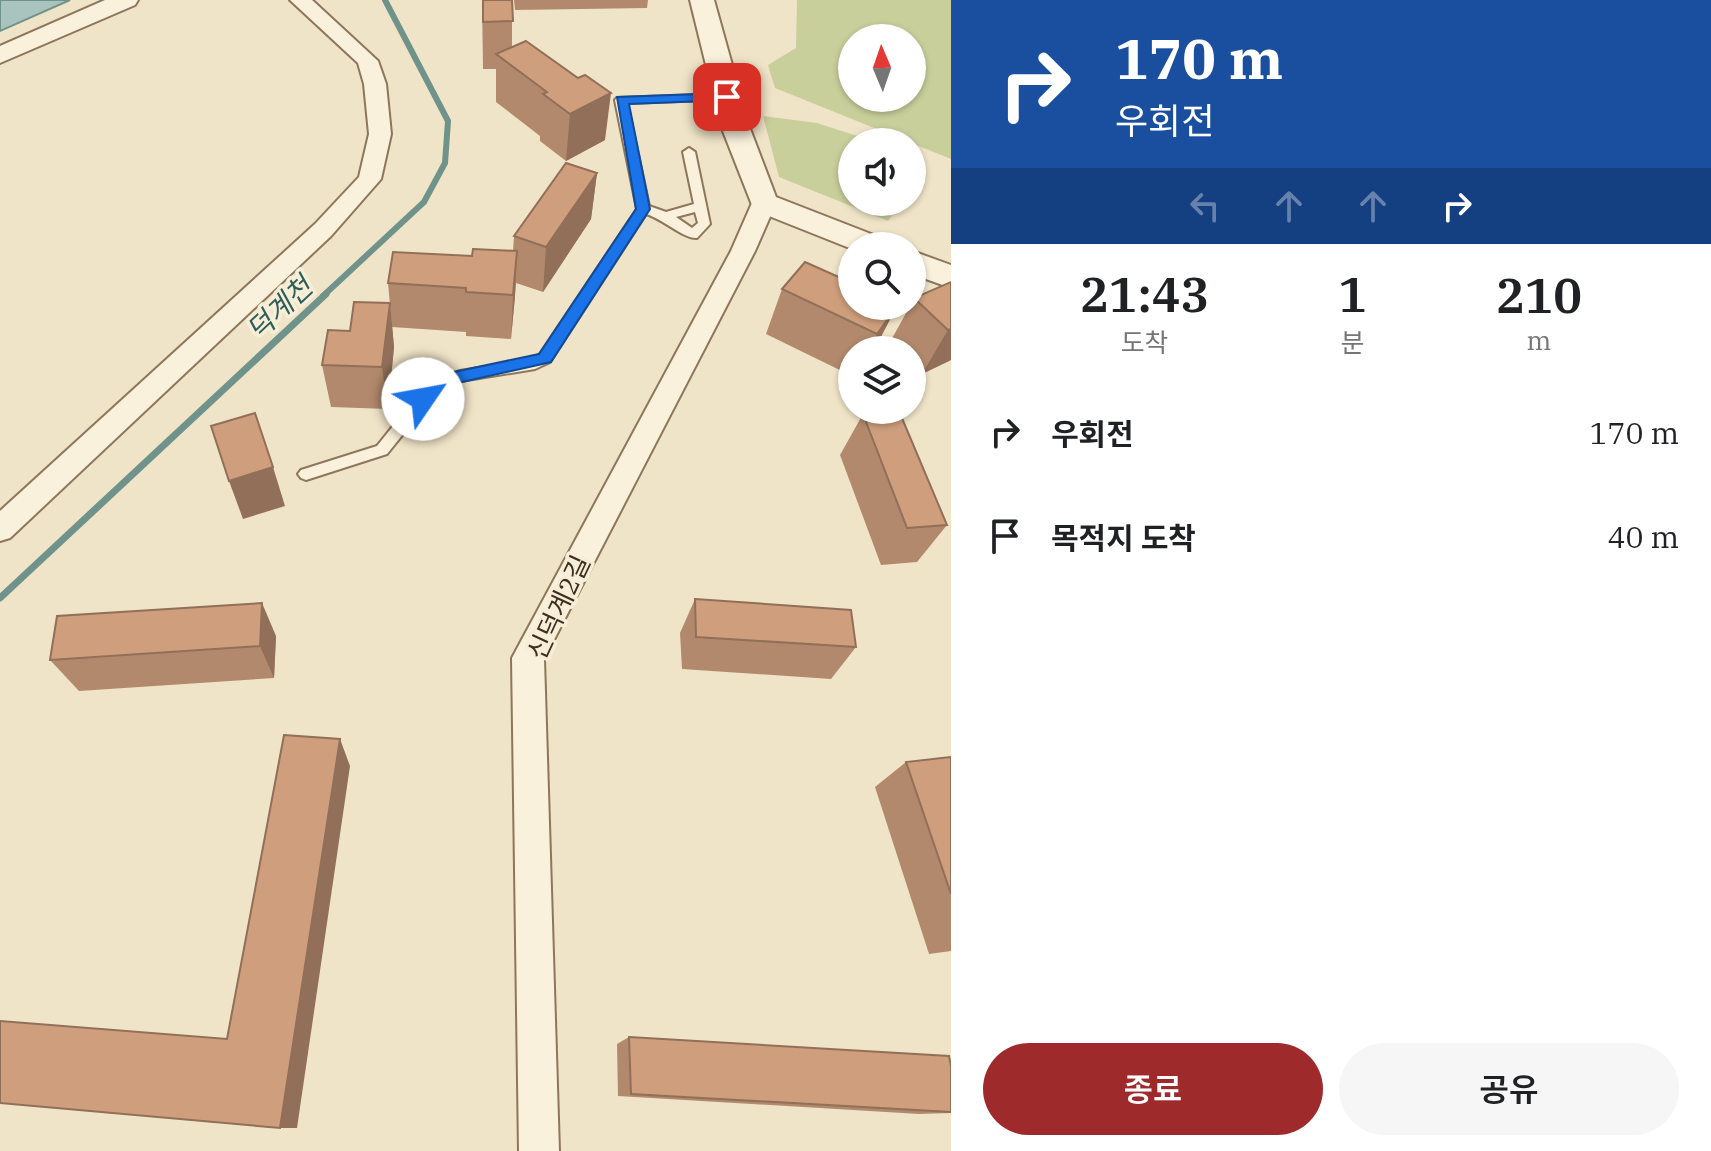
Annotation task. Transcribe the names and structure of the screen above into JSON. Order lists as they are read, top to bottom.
{
  "streets": {
    "street": ["신덕계2길"]
  },
  "water": ["덕계천"],
  "north": "top",
  "page": {
    "turn": ["170 m", "우회전"],
    "eta": [
      "21:43",
      "도착",
      "1",
      "분",
      "210",
      "m"
    ],
    "list": [
      {
        "name": "우회전",
        "value": "170 m"
      },
      {
        "name": "목적지 도착",
        "value": "40 m"
      }
    ],
    "buttons": ["종료", "공유"]
  }
}
